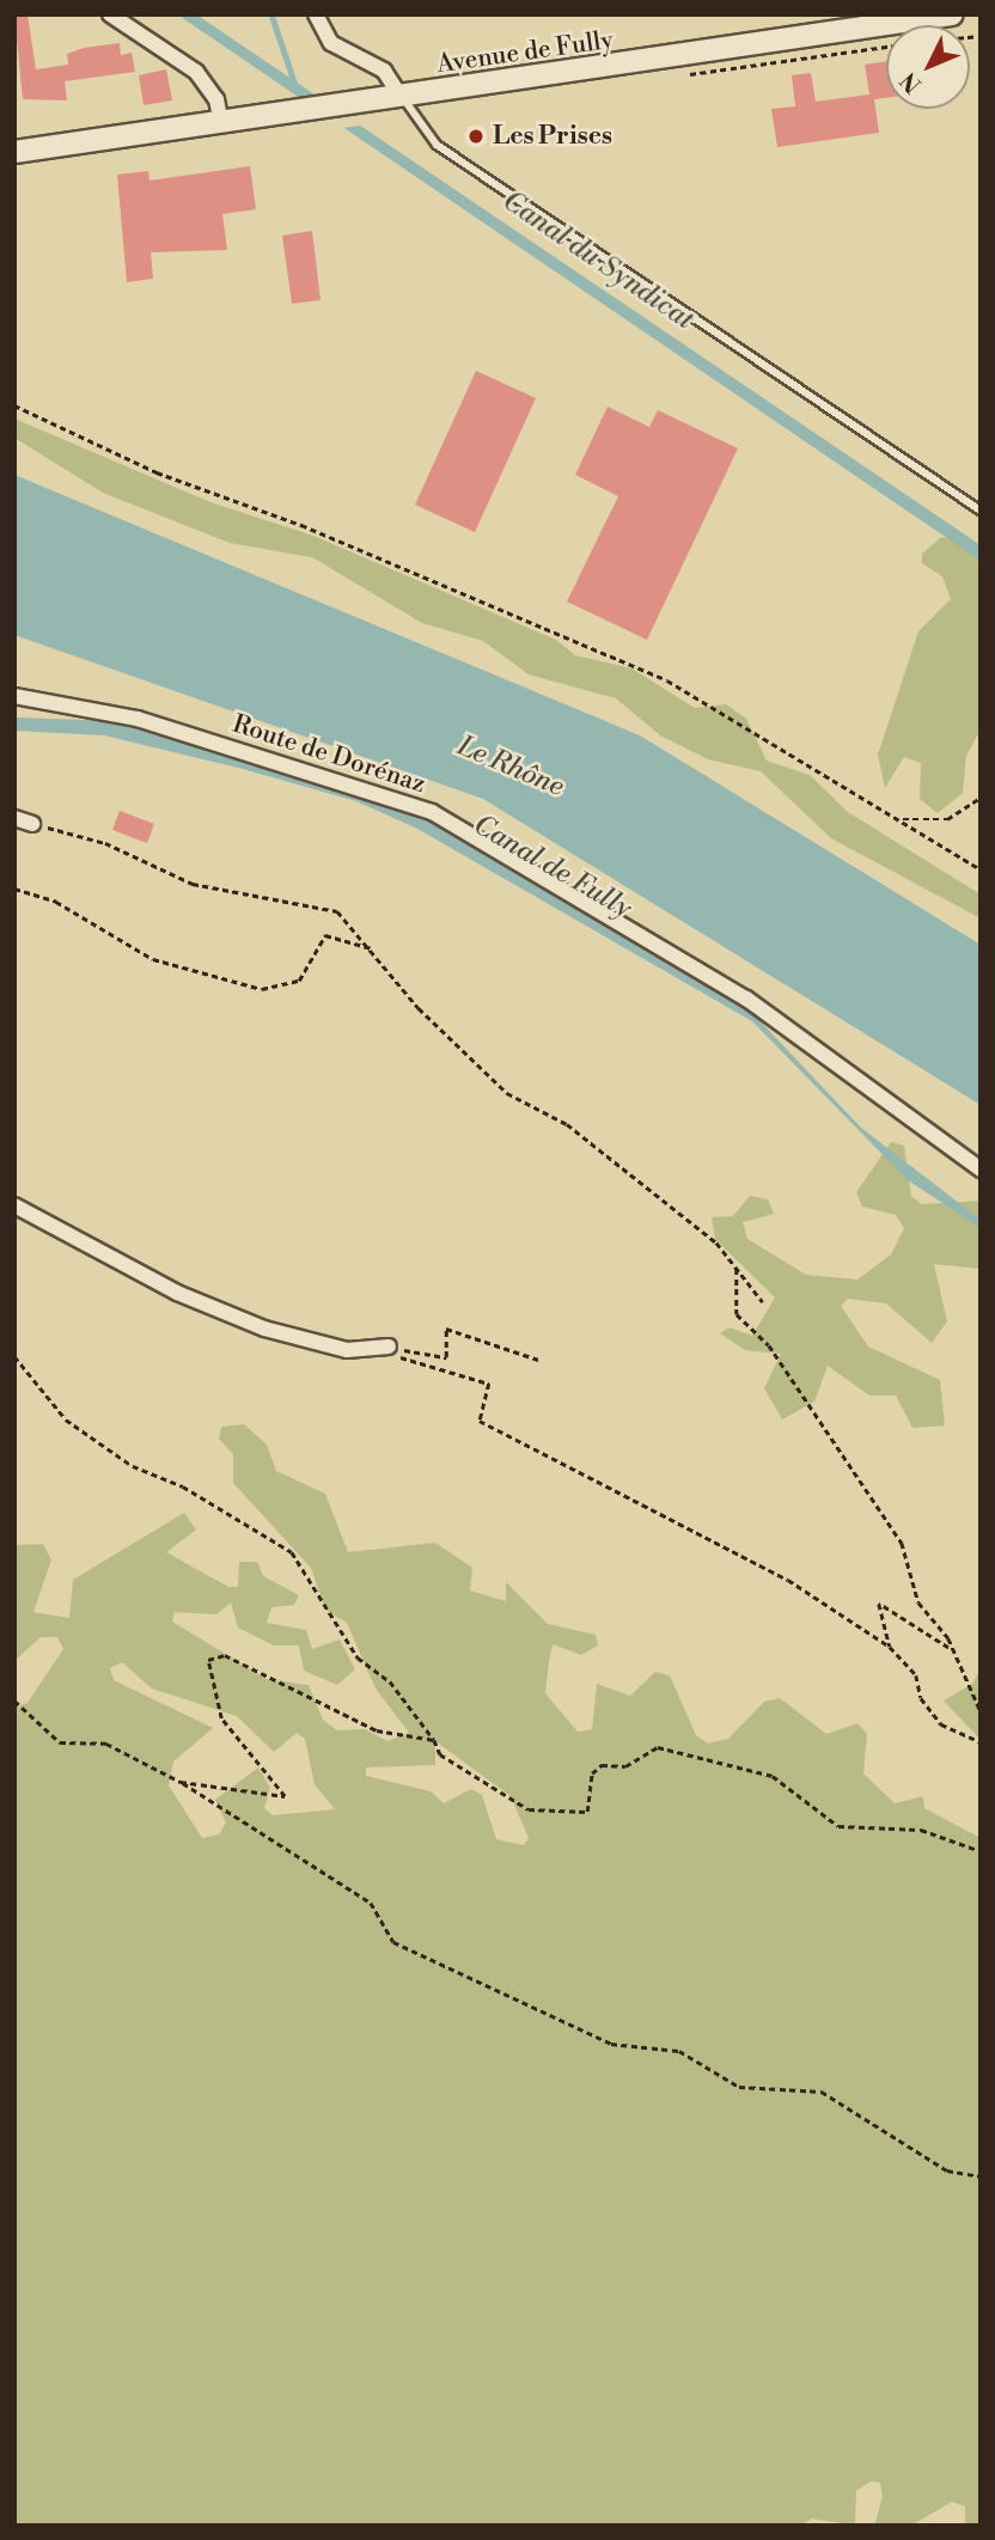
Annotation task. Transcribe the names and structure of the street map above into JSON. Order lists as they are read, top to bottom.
{
  "streets": {
    "main road": ["Avenue de Fully"],
    "street": ["Route de Dorénaz"]
  },
  "water": ["Canal du Syndicat", "Le Rhône", "Canal de Fully"],
  "places": ["Les Prises"],
  "north": "bottom left"
}
